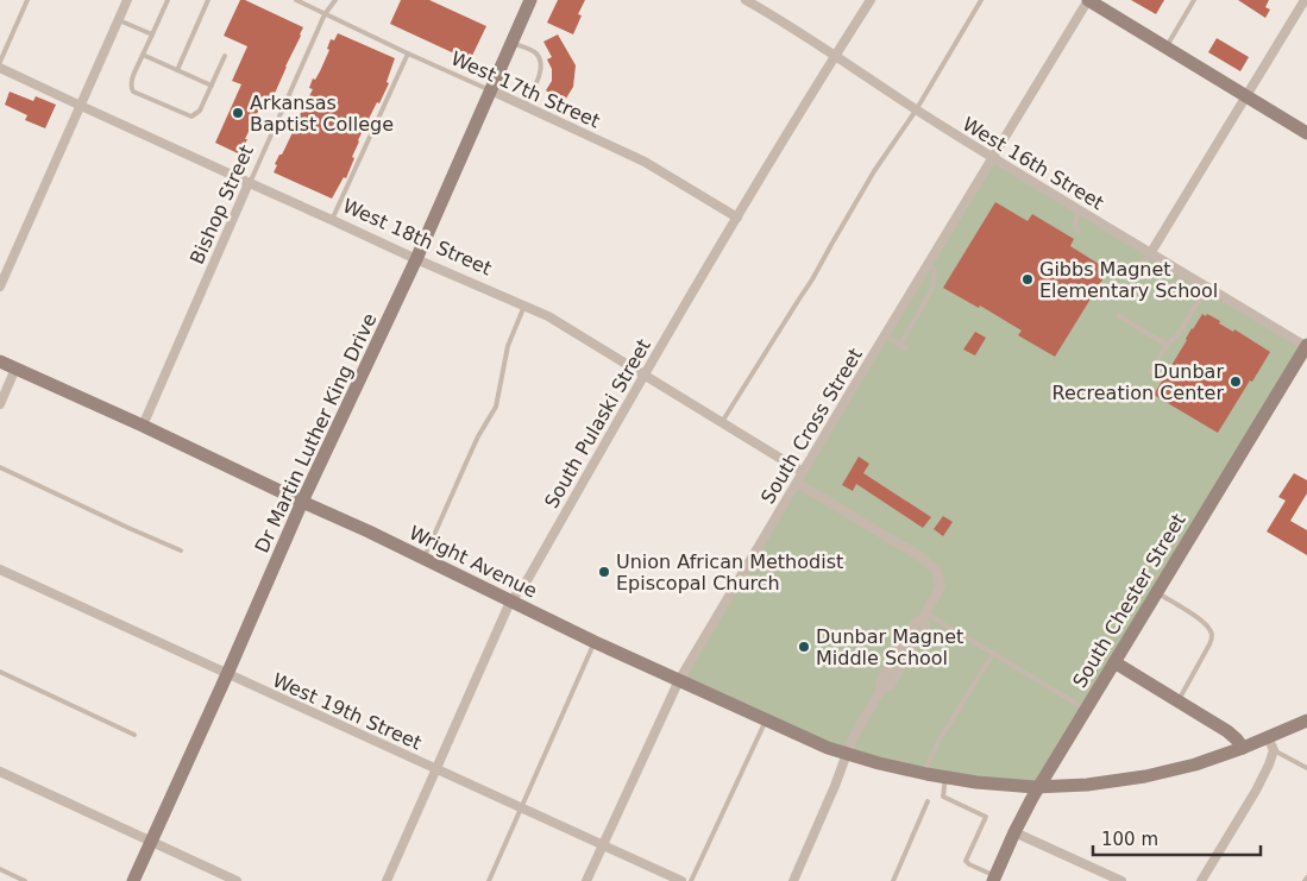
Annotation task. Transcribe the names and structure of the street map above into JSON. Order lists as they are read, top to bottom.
{
  "streets": {
    "main road": ["Dr Martin Luther King Drive", "Wright Avenue", "South Chester Street"],
    "street": [
      "West 17th Street",
      "West 16th Street",
      "Bishop Street",
      "West 18th Street",
      "South Pulaski Street",
      "South Cross Street",
      "West 19th Street"
    ]
  },
  "crossings": [
    ["West 17th Street", "Bishop Street"],
    ["West 17th Street", "South Pulaski Street"],
    ["West 17th Street", "Dr Martin Luther King Drive"],
    ["West 16th Street", "South Pulaski Street"],
    ["West 16th Street", "South Cross Street"],
    ["West 16th Street", "South Chester Street"],
    ["Bishop Street", "West 18th Street"],
    ["Bishop Street", "Wright Avenue"],
    ["West 18th Street", "South Pulaski Street"],
    ["West 18th Street", "South Cross Street"],
    ["West 18th Street", "Dr Martin Luther King Drive"],
    ["South Pulaski Street", "Wright Avenue"],
    ["South Pulaski Street", "West 19th Street"],
    ["South Cross Street", "Wright Avenue"],
    ["South Cross Street", "West 19th Street"],
    ["Dr Martin Luther King Drive", "Wright Avenue"],
    ["Dr Martin Luther King Drive", "West 19th Street"],
    ["Wright Avenue", "South Chester Street"]
  ],
  "places": [
    "Arkansas Baptist College",
    "Gibbs Magnet Elementary School",
    "Dunbar Recreation Center",
    "Union African Methodist Episcopal Church",
    "Dunbar Magnet Middle School"
  ],
  "scale_bar": "100 m"
}
